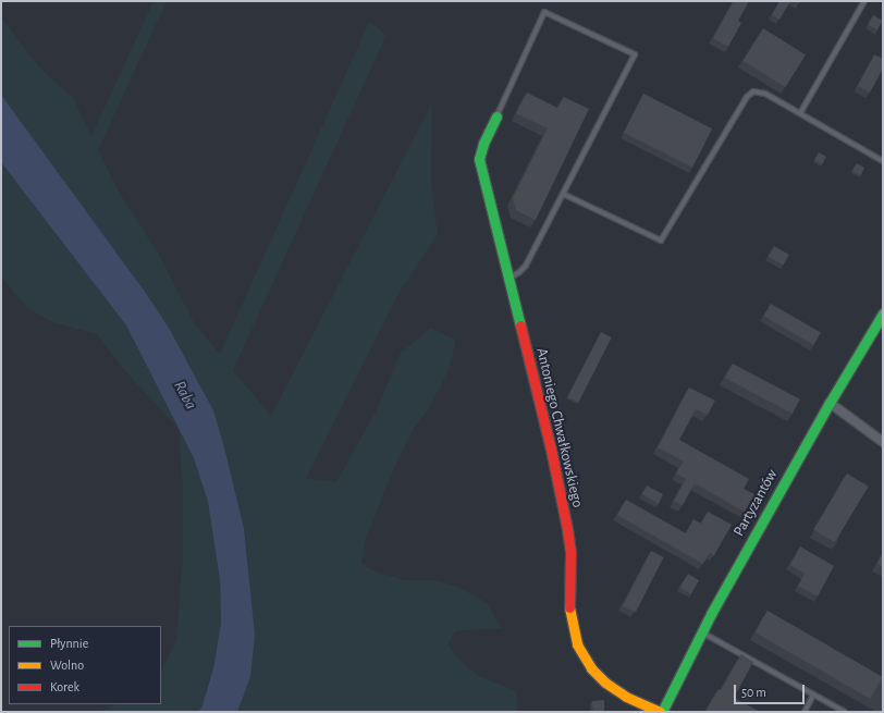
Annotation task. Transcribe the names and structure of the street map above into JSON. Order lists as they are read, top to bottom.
{
  "streets": {
    "street": ["Antoniego Chwałkowskiego", "Partyzantów"]
  },
  "crossings": [
    ["Antoniego Chwałkowskiego", "Partyzantów"]
  ],
  "water": ["Raba"],
  "legend": ["Płynnie", "Wolno", "Korek"],
  "scale_bar": "50 m"
}
